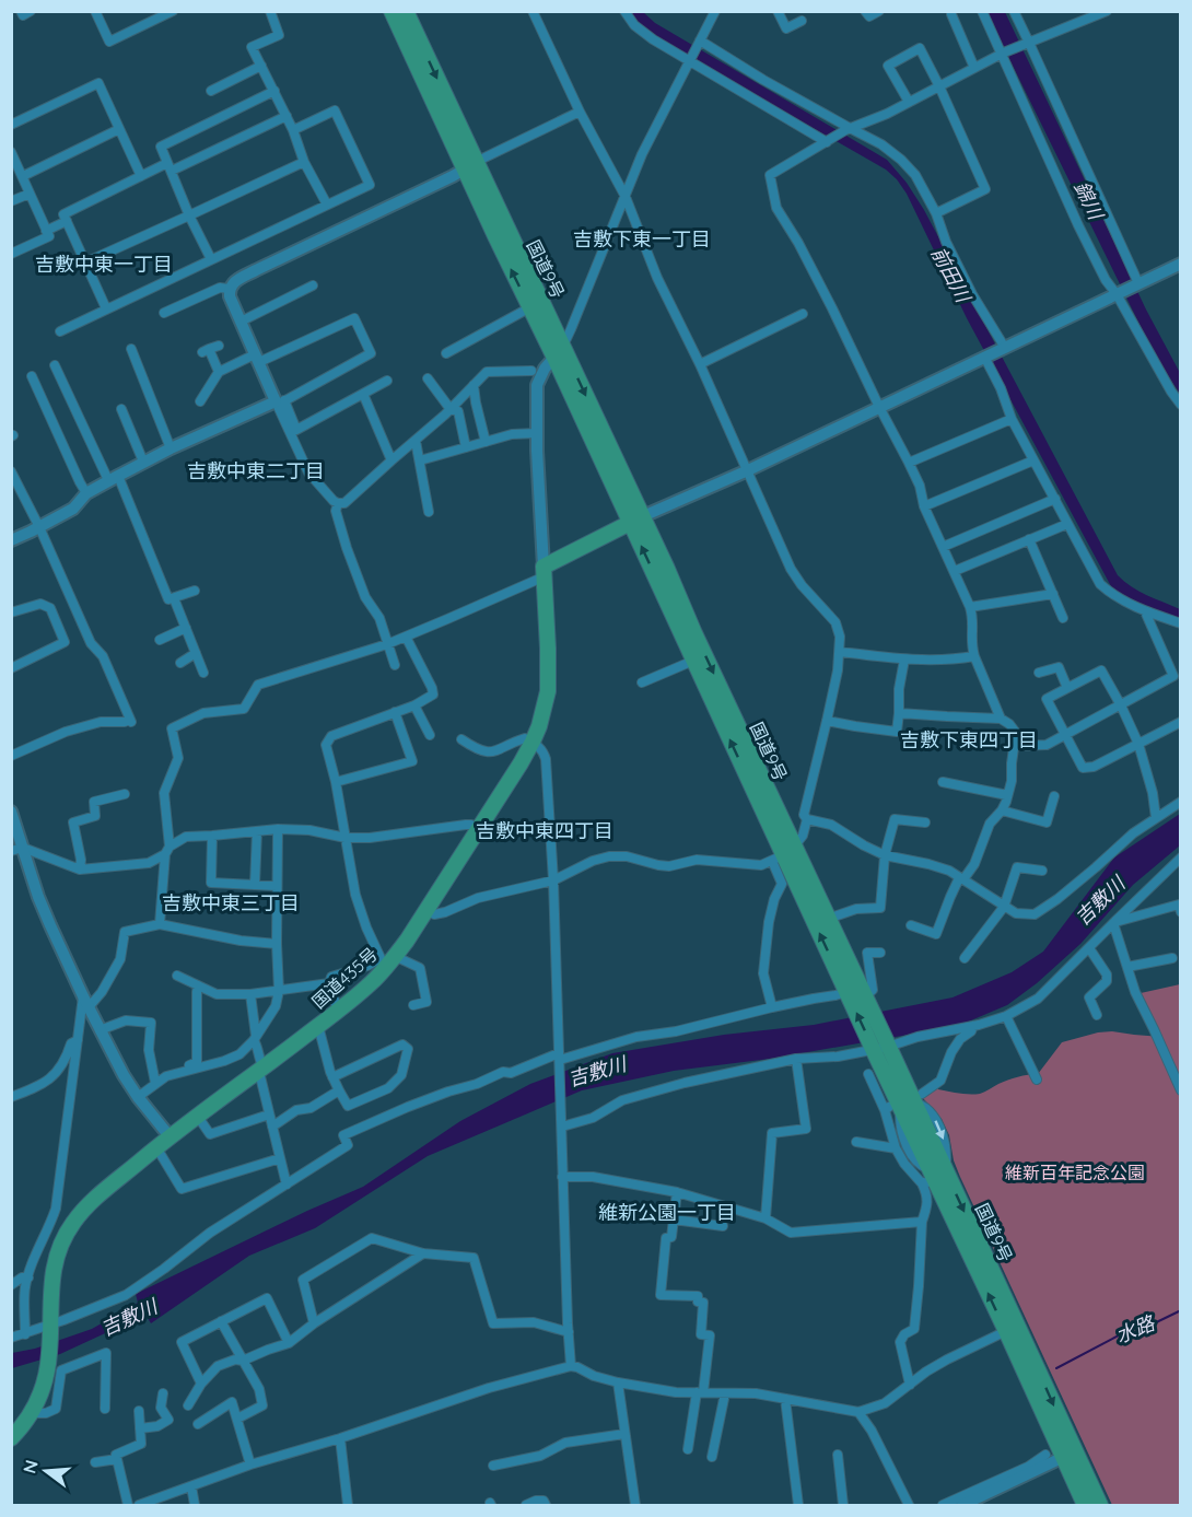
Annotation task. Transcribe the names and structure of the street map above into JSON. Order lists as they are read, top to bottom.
{
  "streets": {
    "highway": ["国道9号", "国道435号"]
  },
  "districts": [
    "吉敷下東一丁目",
    "吉敷中東一丁目",
    "吉敷中東二丁目",
    "吉敷下東四丁目",
    "吉敷中東四丁目",
    "吉敷中東三丁目",
    "維新公園一丁目"
  ],
  "water": [
    "錦川",
    "前田川",
    "吉敷川",
    "水路"
  ],
  "parks": ["維新百年記念公園"],
  "north": "left"
}
